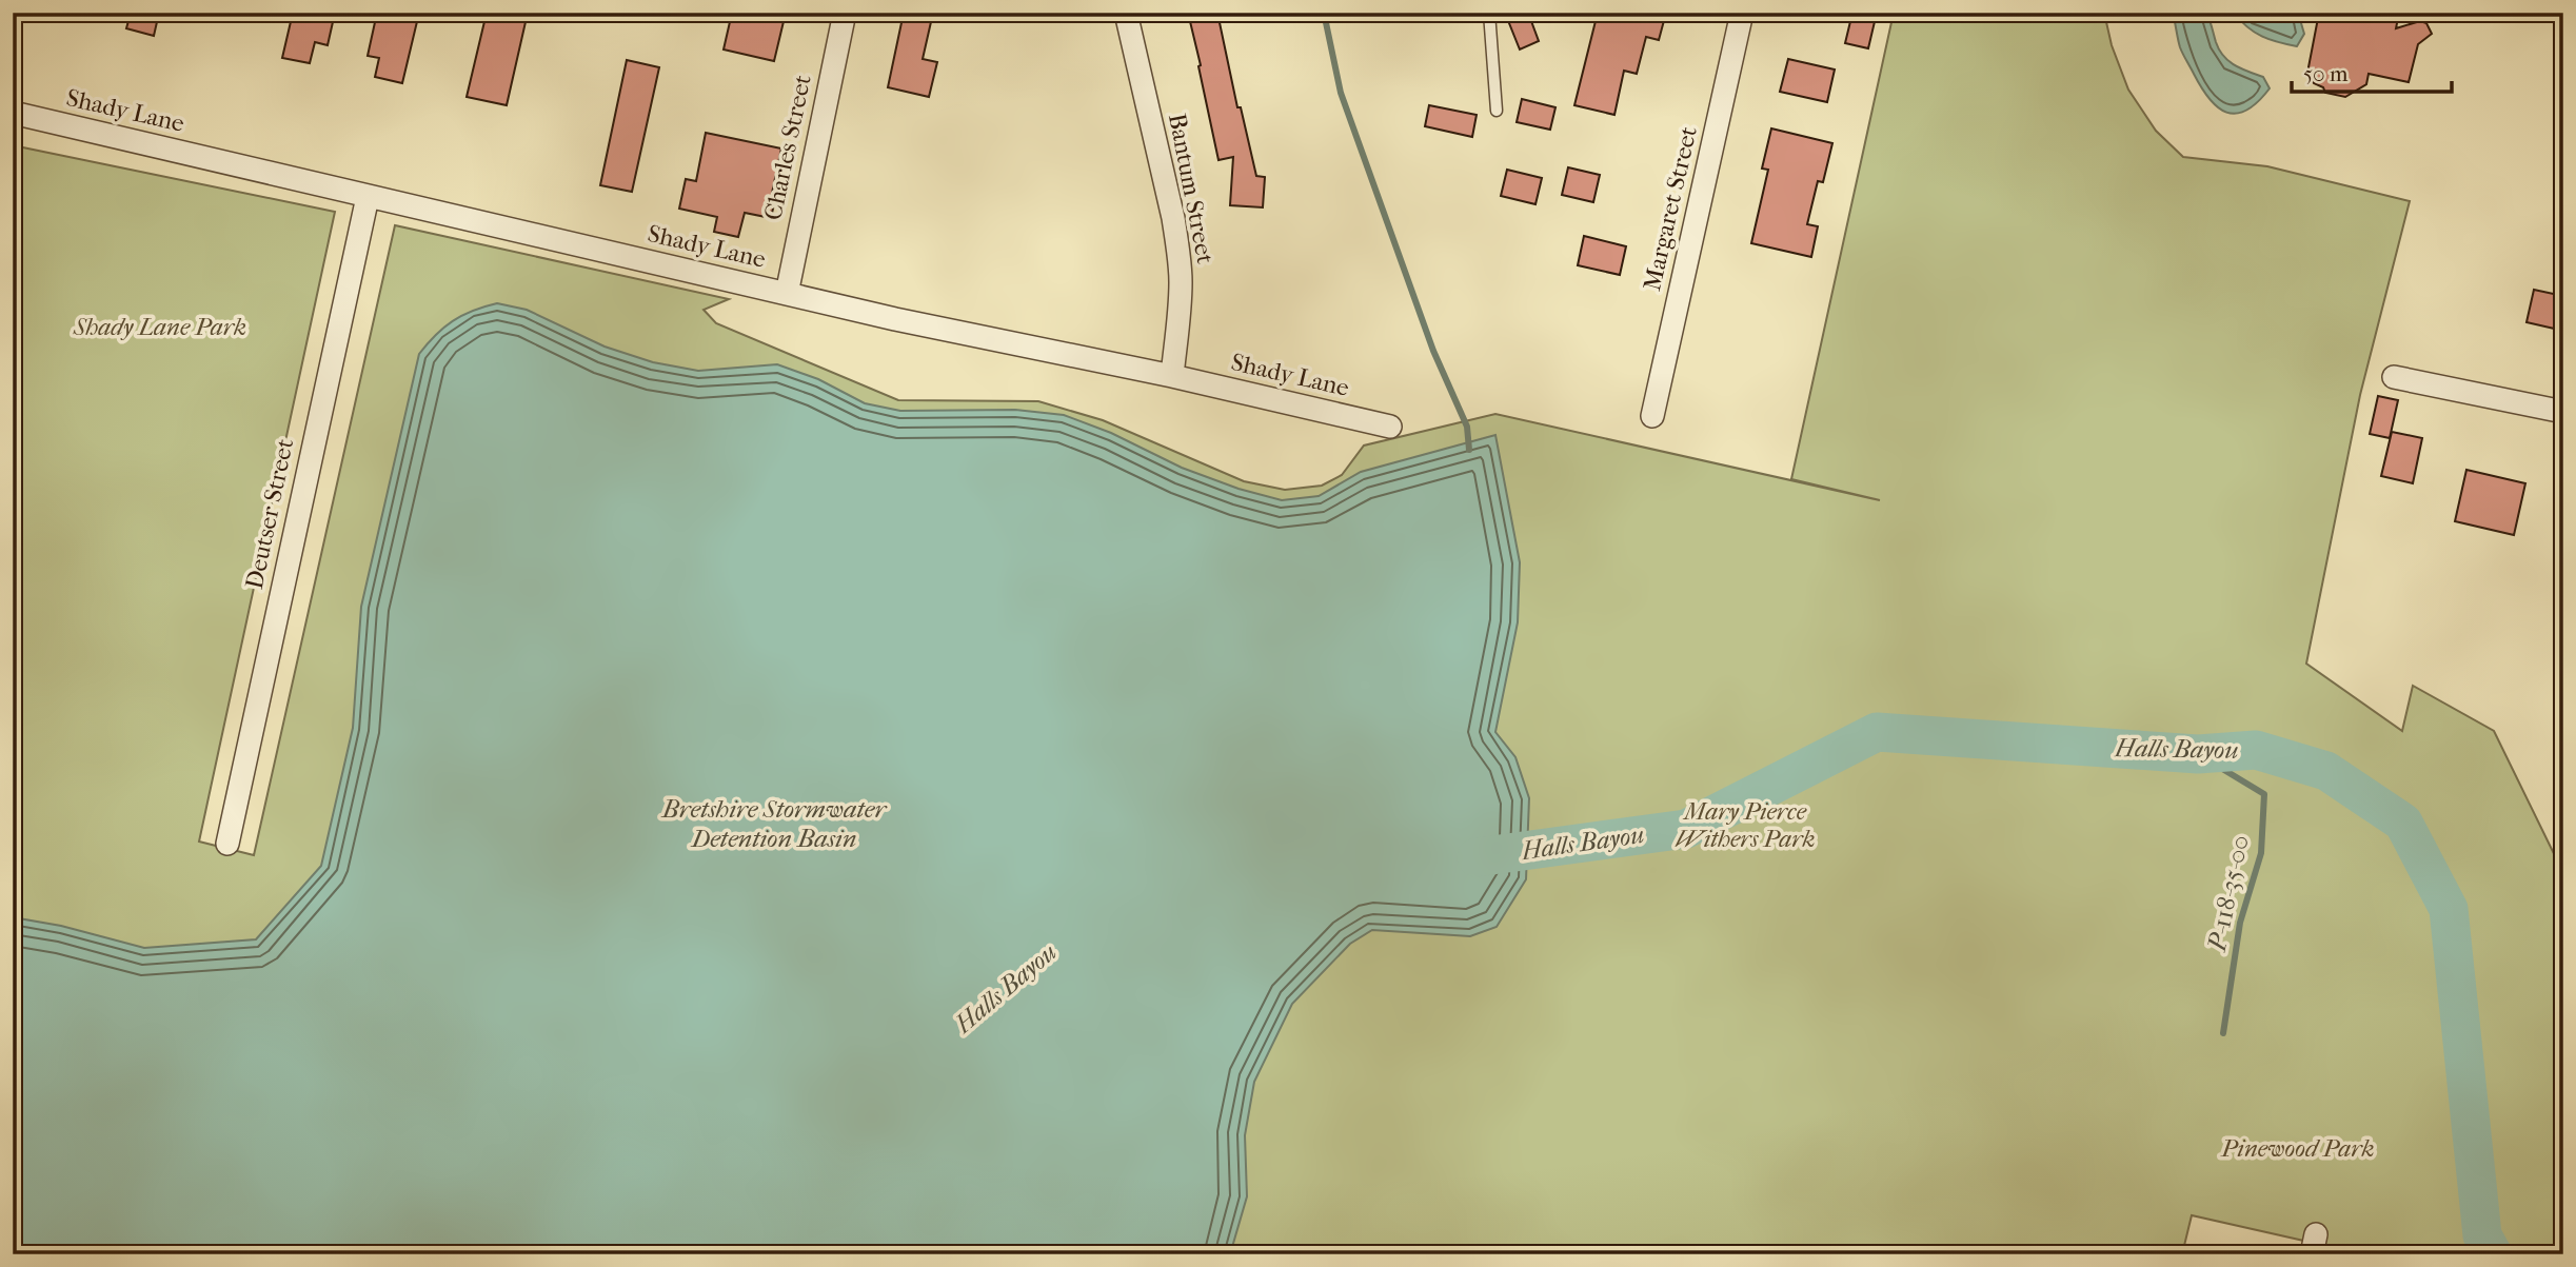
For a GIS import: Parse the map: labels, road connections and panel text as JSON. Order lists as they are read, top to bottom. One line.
{"streets":{"street":["Shady Lane","Charles Street","Bantum Street","Margaret Street","Deutser Street"]},"crossings":[["Shady Lane","Charles Street"],["Shady Lane","Bantum Street"],["Shady Lane","Deutser Street"]],"water":["Halls Bayou","Bretshire Stormwater Detention Basin","P-118-35-00"],"parks":["Shady Lane Park","Mary Pierce Withers Park","Pinewood Park"],"scale_bar":"50 m"}
